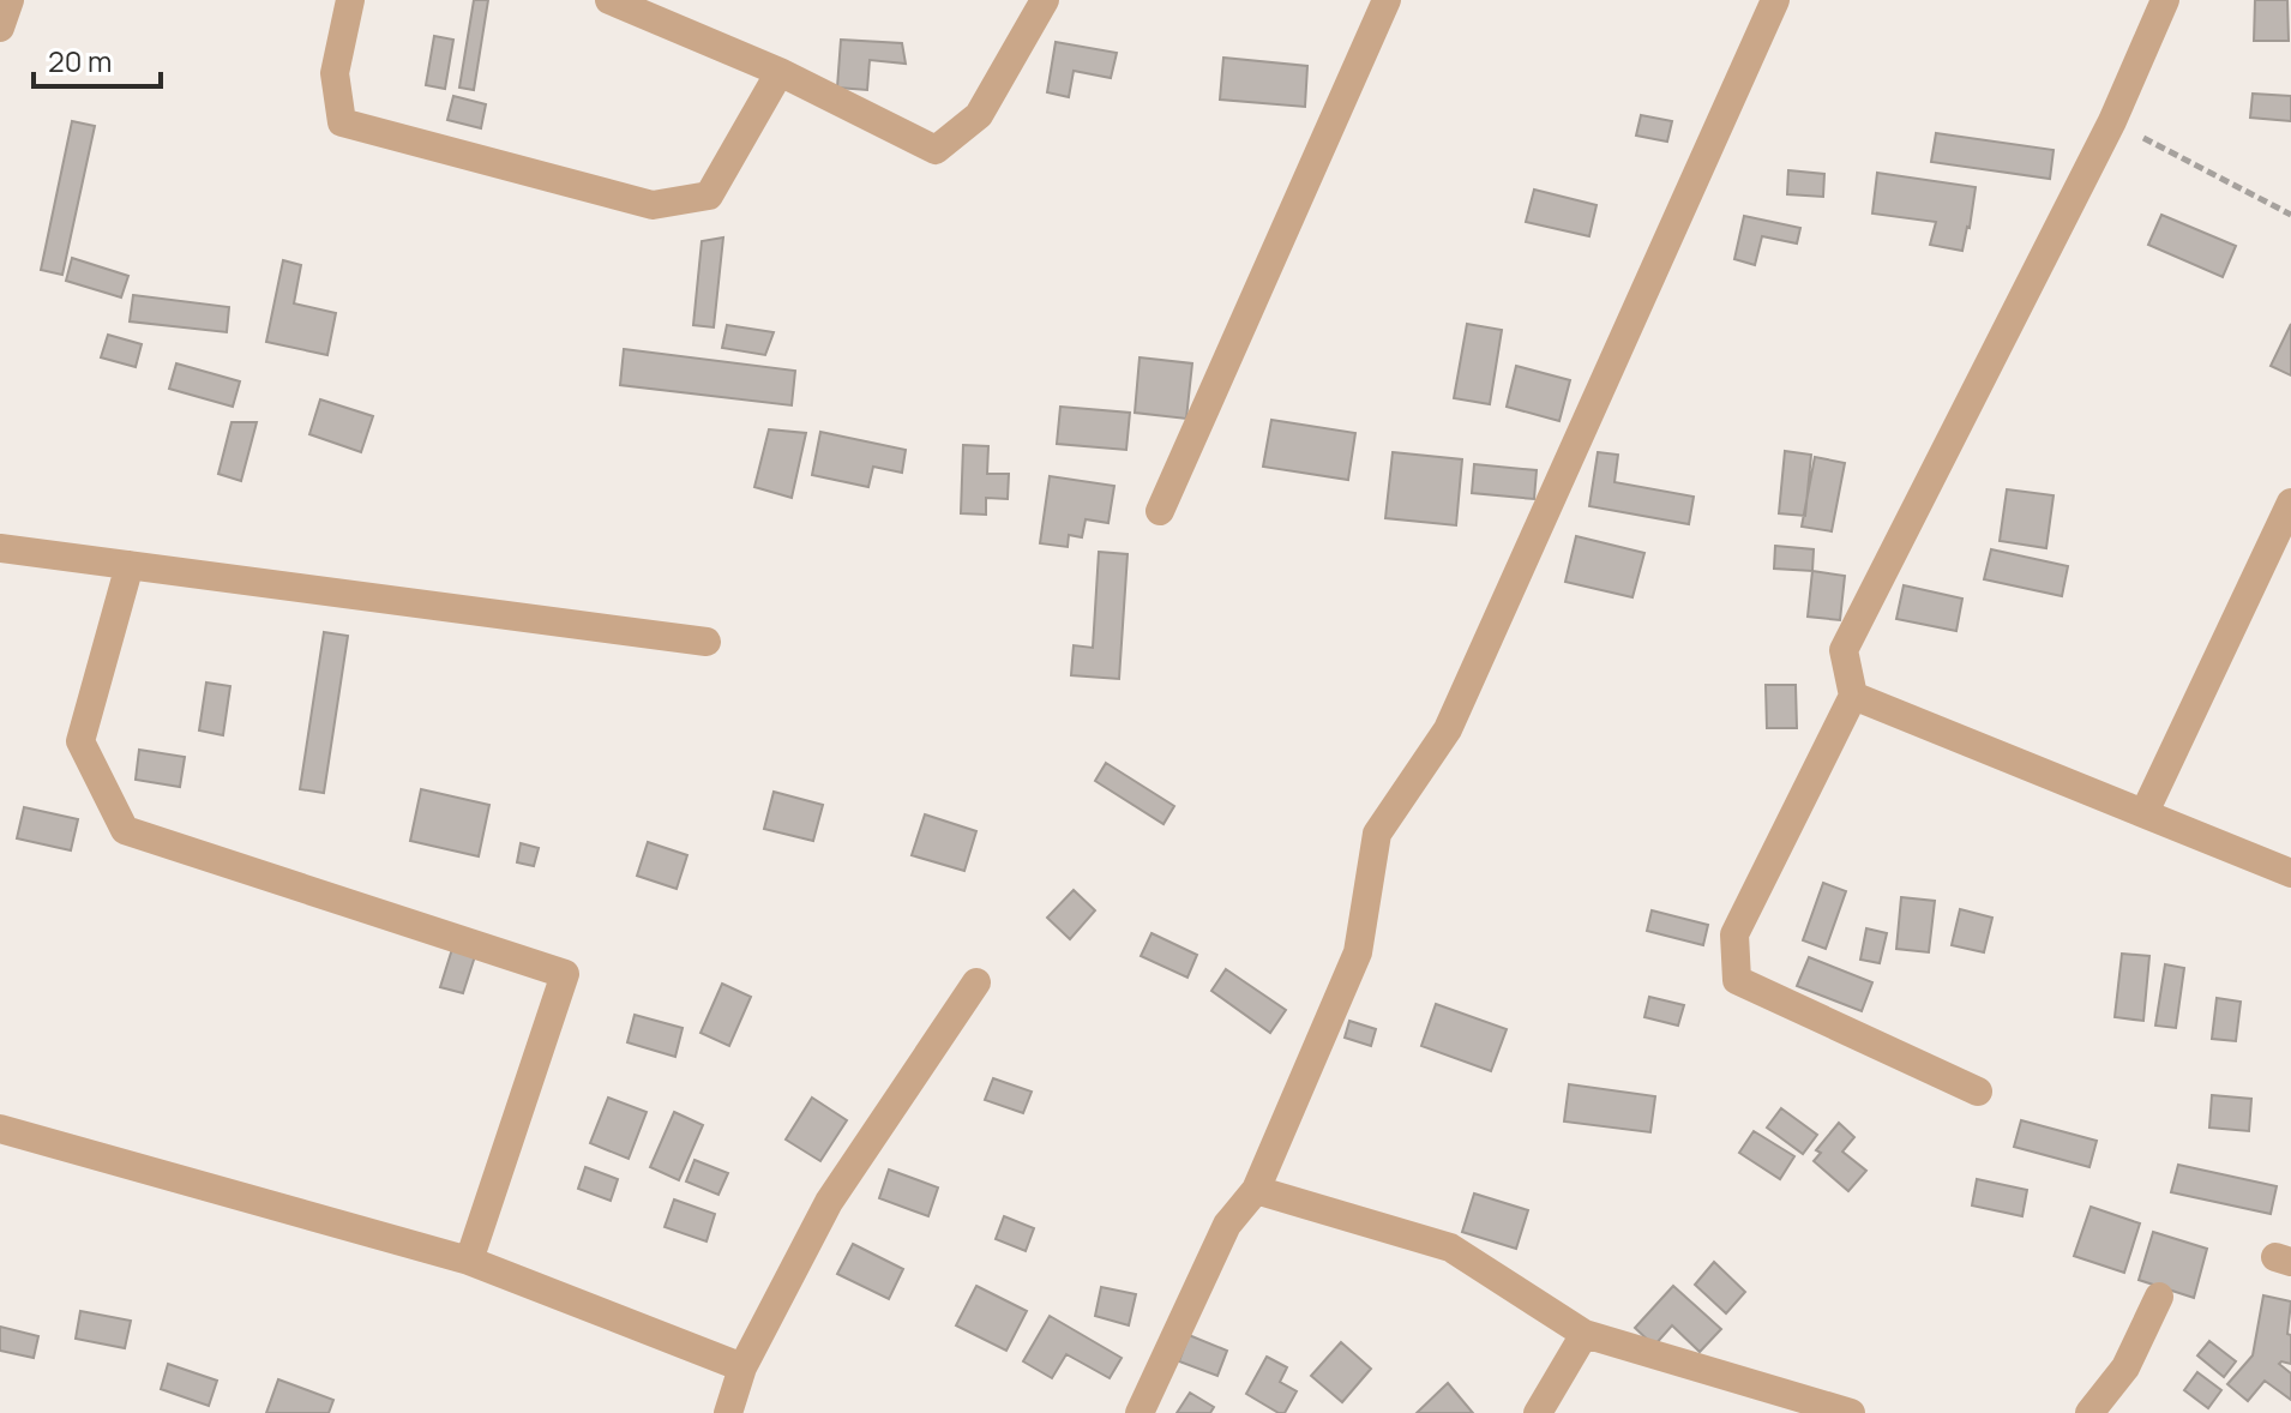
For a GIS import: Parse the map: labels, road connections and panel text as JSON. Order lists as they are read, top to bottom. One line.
{"scale_bar":"20 m"}
